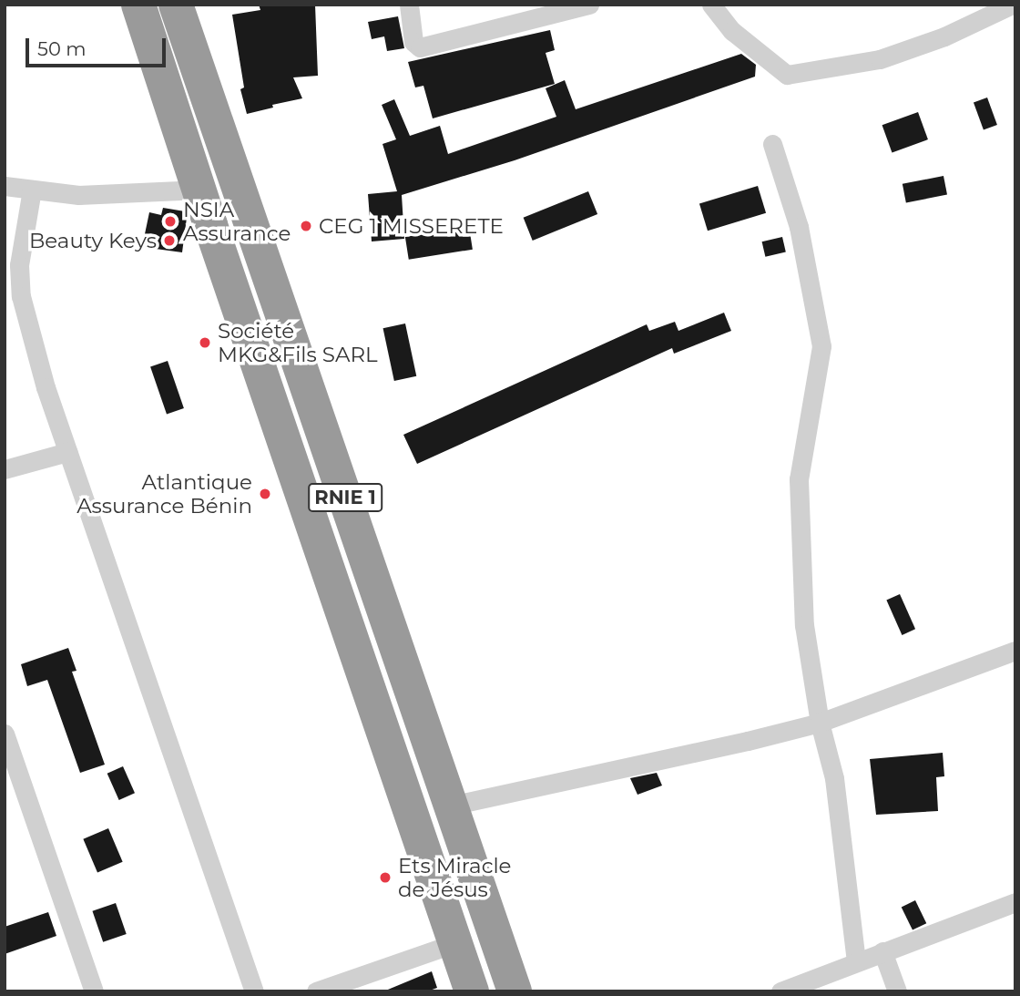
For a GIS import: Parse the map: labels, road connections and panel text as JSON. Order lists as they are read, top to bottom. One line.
{"streets":{"highway":["RNIE 1"]},"places":["NSIA Assurance","CEG 1 MISSERETE","Beauty Keys","Société MKG&Fils SARL","Atlantique Assurance Bénin","Ets Miracle de Jésus"],"scale_bar":"50 m"}
